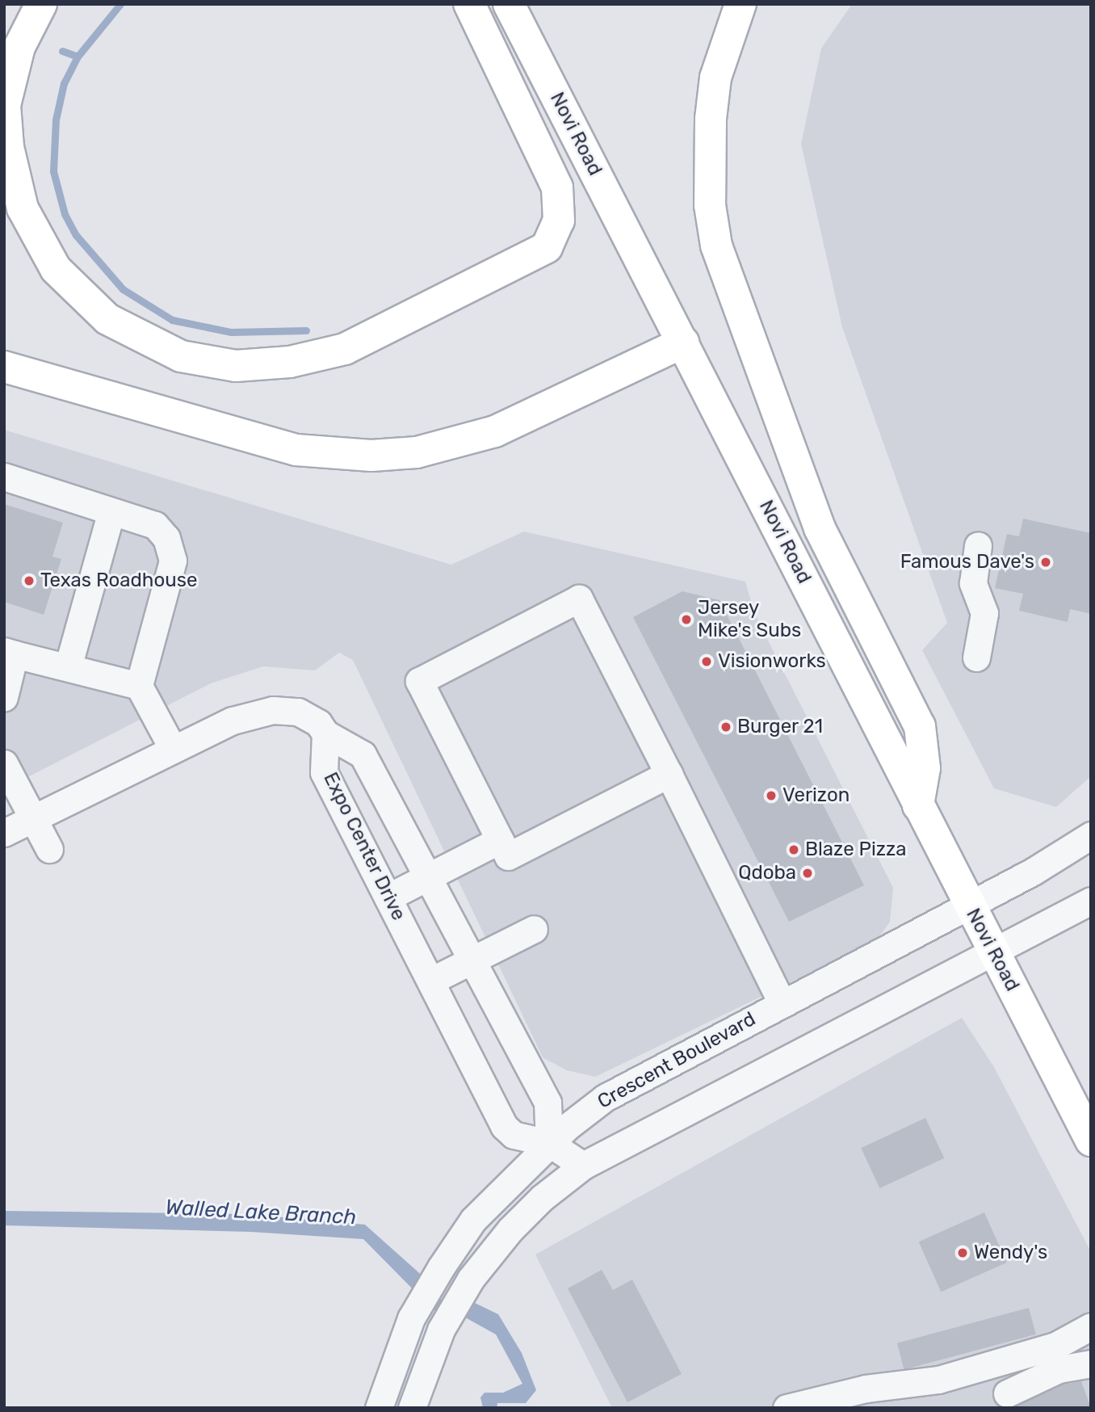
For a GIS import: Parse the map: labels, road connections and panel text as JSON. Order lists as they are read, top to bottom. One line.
{"streets":{"main road":["Novi Road"],"street":["Expo Center Drive","Crescent Boulevard"]},"crossings":[["Novi Road","Crescent Boulevard"],["Expo Center Drive","Crescent Boulevard"]],"water":["Walled Lake Branch"],"places":["Famous Dave's","Texas Roadhouse","Jersey Mike's Subs","Visionworks","Burger 21","Verizon","Blaze Pizza","Qdoba","Wendy's"]}
